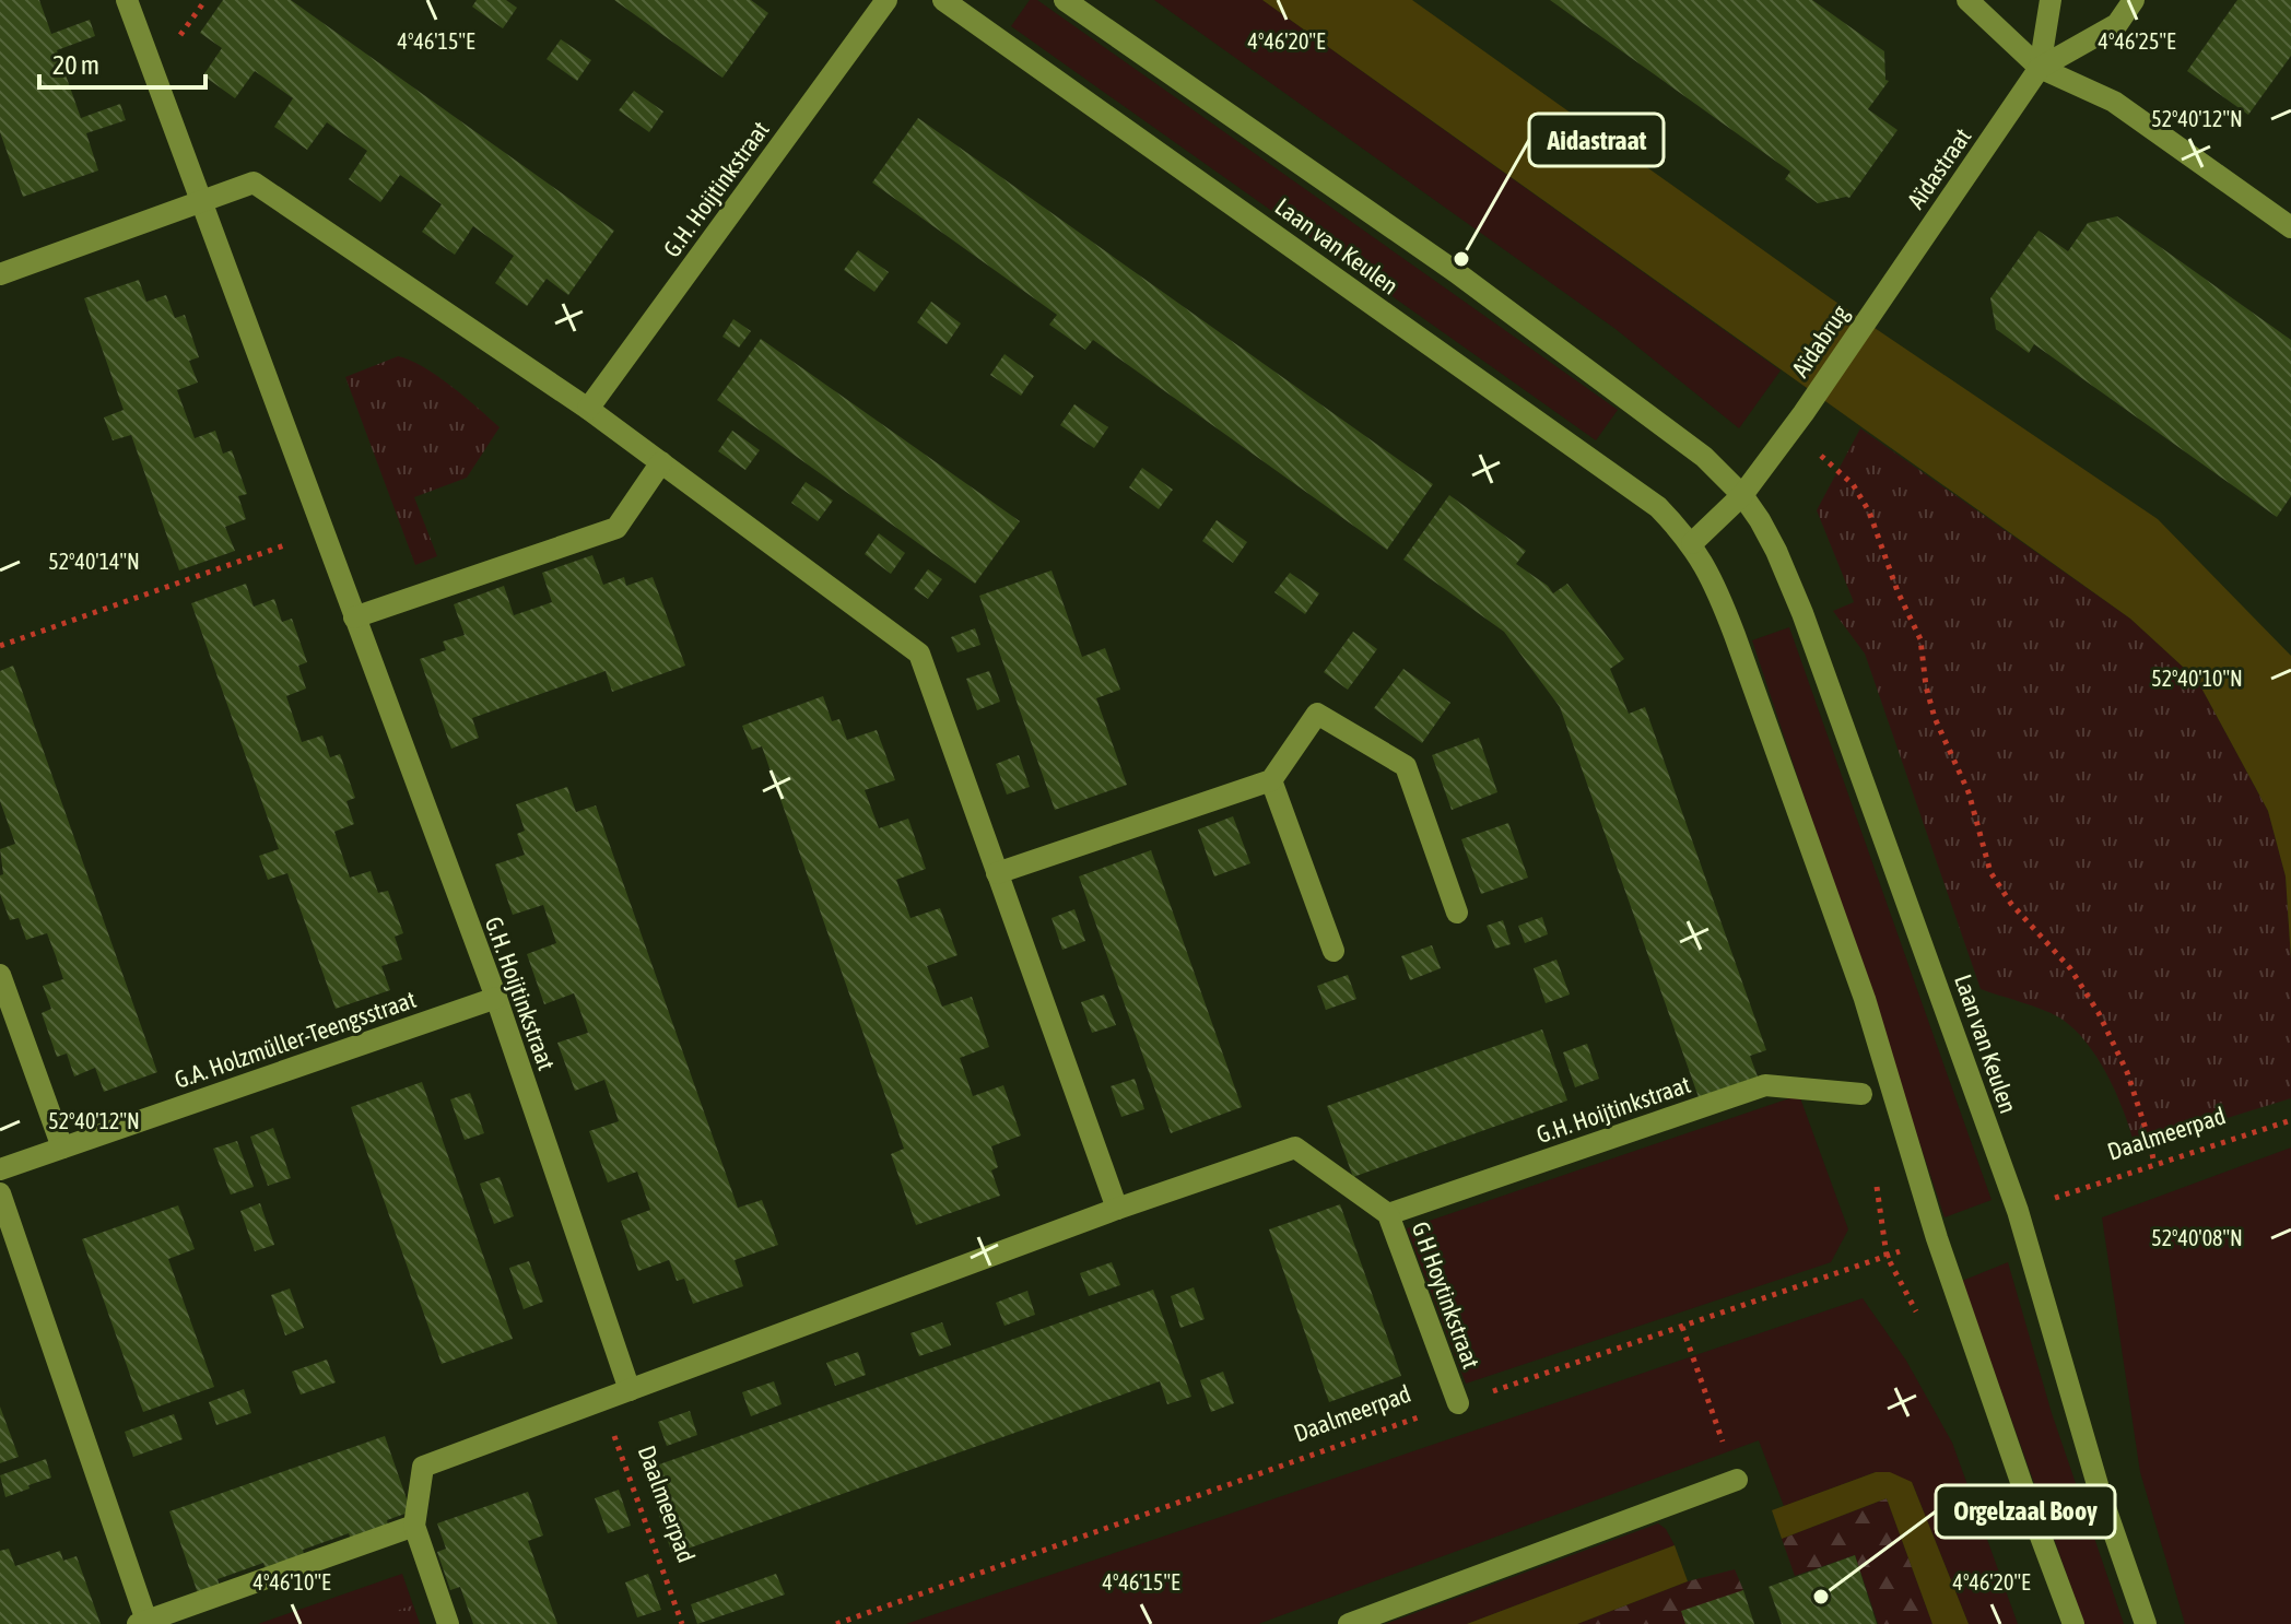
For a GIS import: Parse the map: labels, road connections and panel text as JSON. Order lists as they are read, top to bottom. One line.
{"streets":{"street":["Aïdastraat","G.H. Hoijtinkstraat","Laan van Keulen","Aïdabrug","G.A. Holzmüller-Teengsstraat","G H Hoytinkstraat"],"path":["Daalmeerpad"]},"crossings":[["Aïdastraat","Aïdabrug"],["G.H. Hoijtinkstraat","G.A. Holzmüller-Teengsstraat"],["G.H. Hoijtinkstraat","G H Hoytinkstraat"],["Daalmeerpad","G H Hoytinkstraat"]],"places":["Aidastraat","Orgelzaal Booy"],"scale_bar":"20 m","coordinates":["4°46'15\"E","4°46'25\"E","4°46'20\"E","52°40'12\"N","52°40'14\"N","52°40'10\"N","52°40'08\"N","4°46'10\"E"]}
